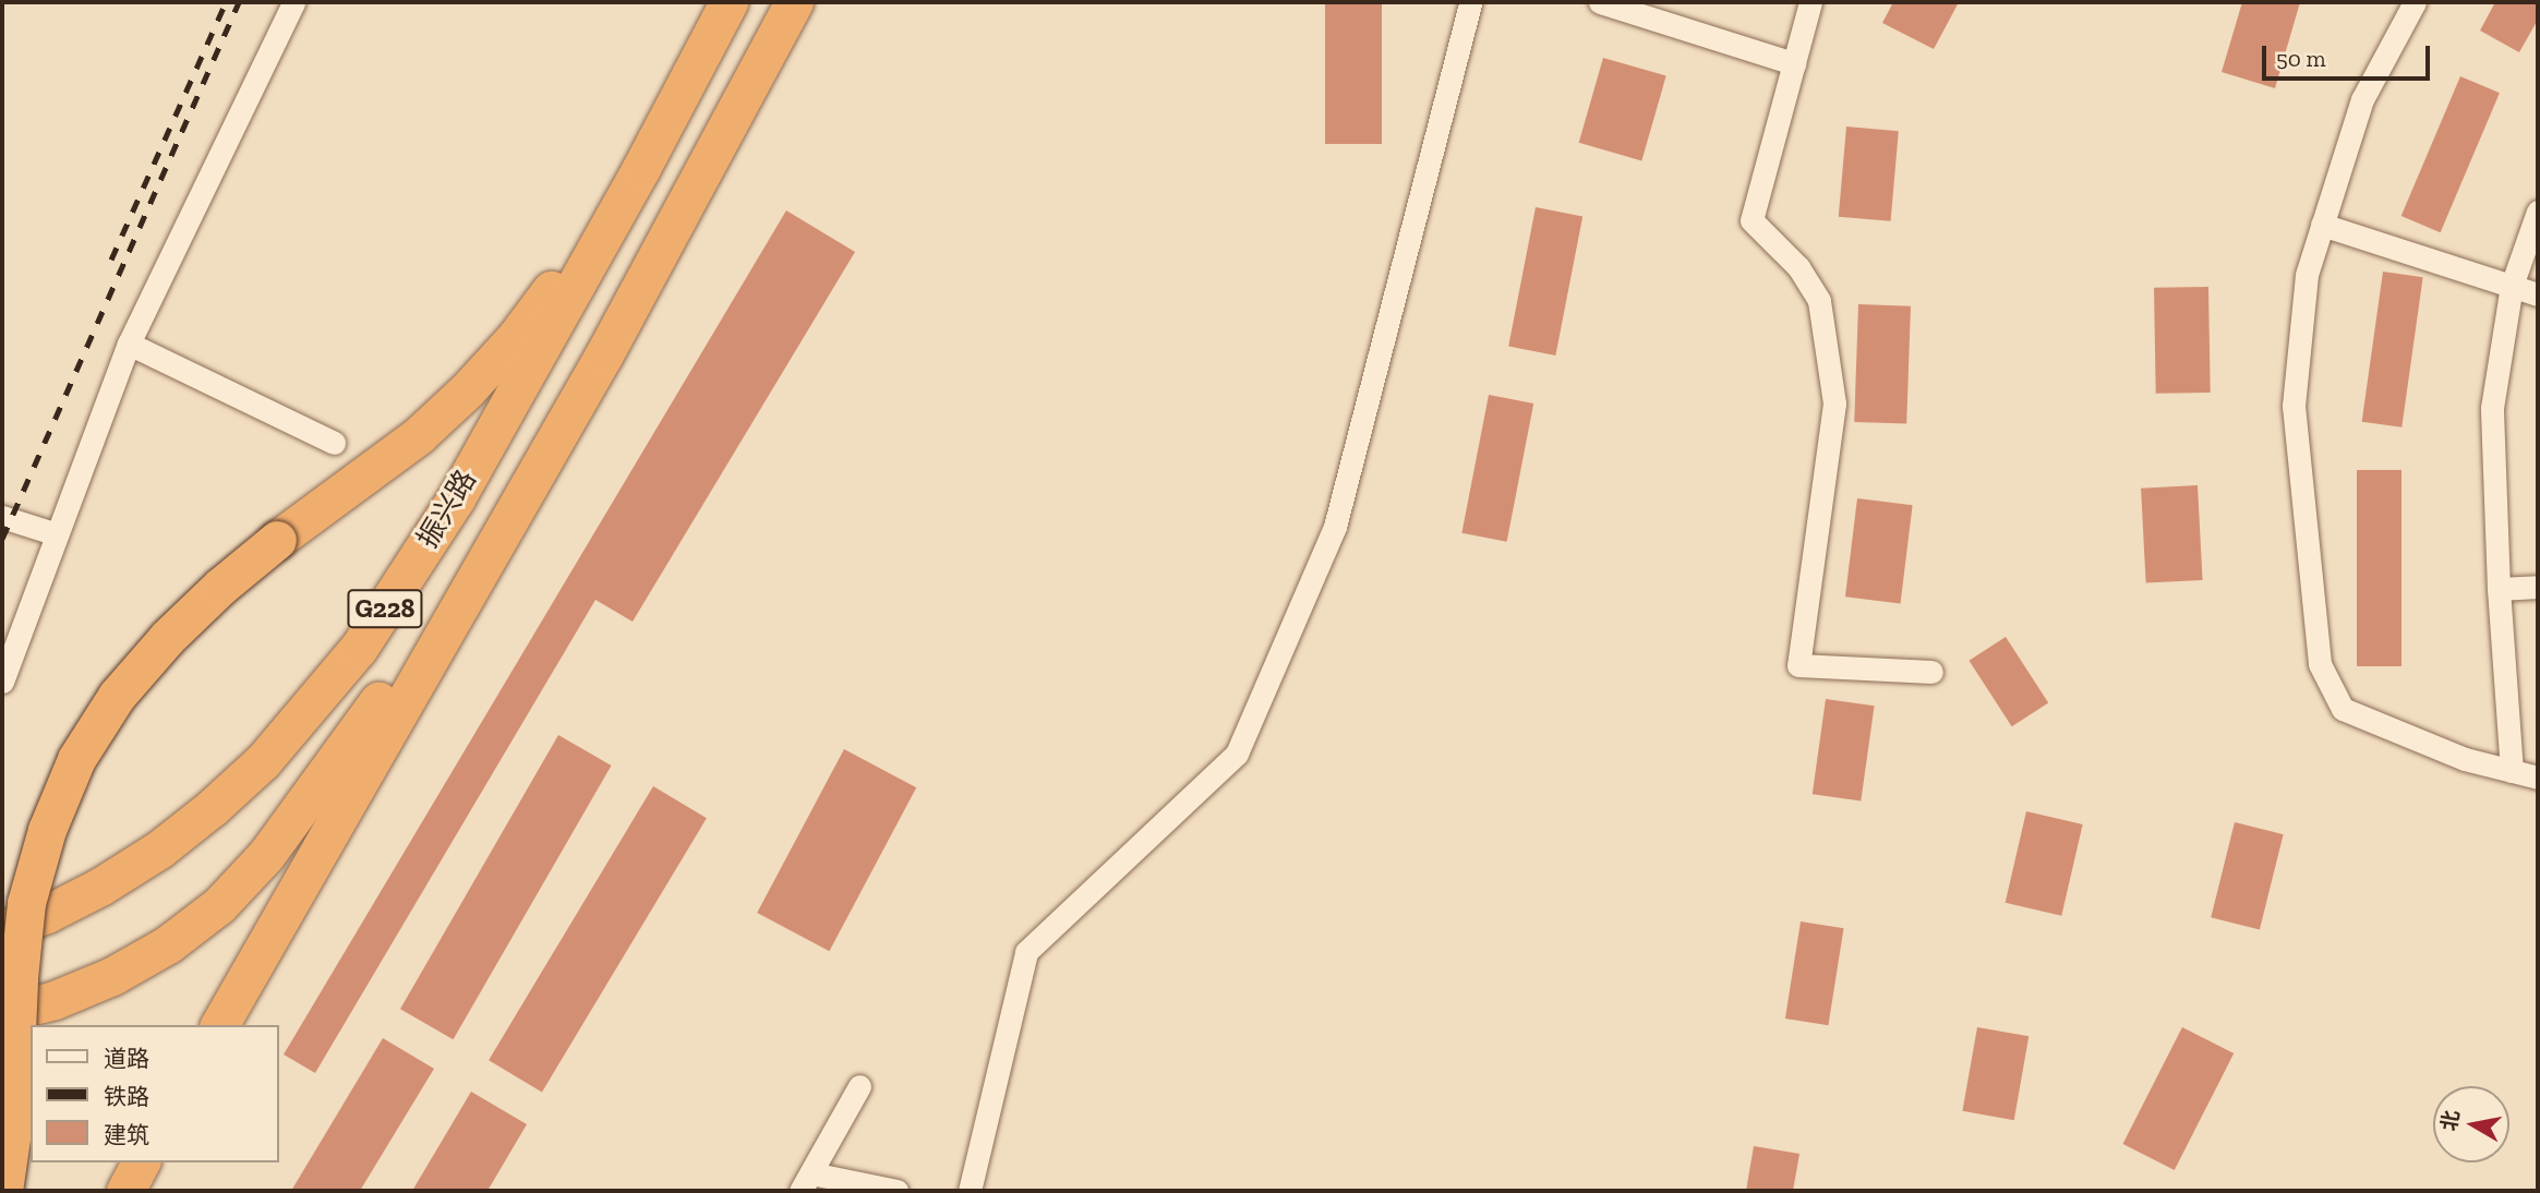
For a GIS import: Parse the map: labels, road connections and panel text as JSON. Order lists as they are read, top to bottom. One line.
{"streets":{"highway":["振兴路","G228"]},"legend":["道路","铁路","建筑"],"scale_bar":"50 m","north":"left"}
